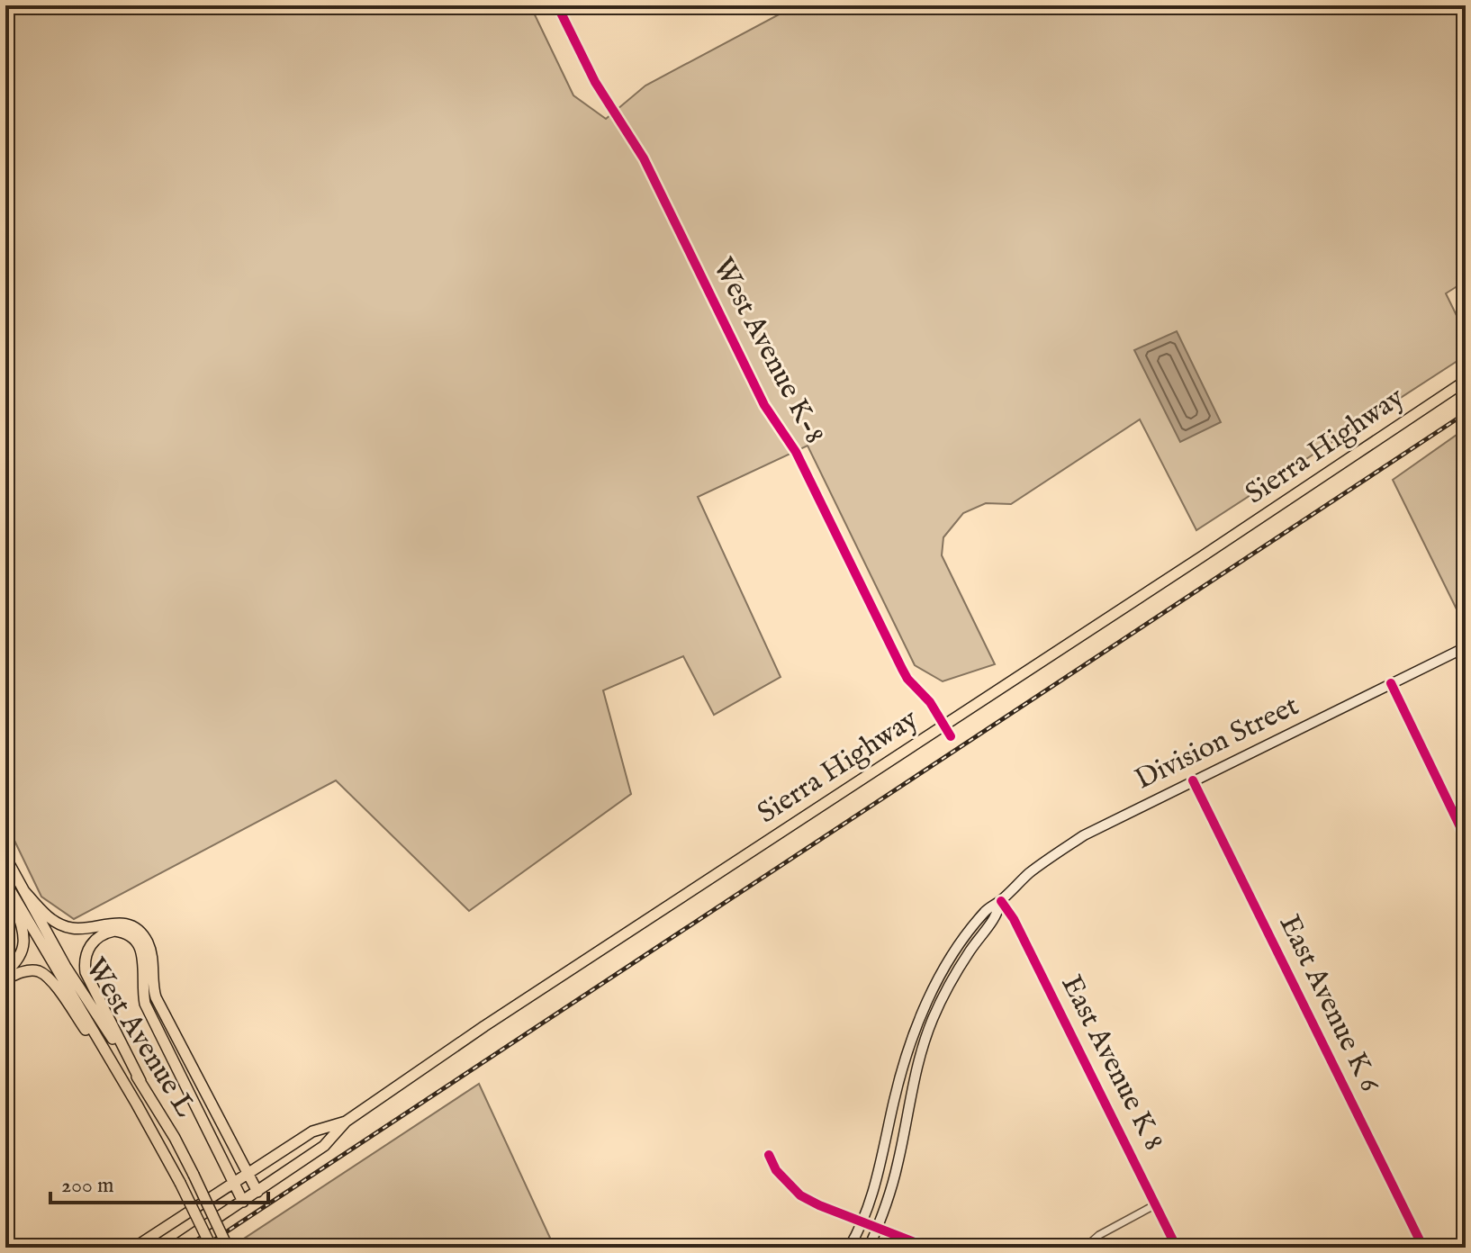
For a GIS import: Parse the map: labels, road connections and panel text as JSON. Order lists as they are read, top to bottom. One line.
{"streets":{"main road":["Sierra Highway","Division Street","West Avenue L"],"street":["East Avenue K 6","East Avenue K 8"],"cycle path":["West Avenue K-8"]},"crossings":[["Division Street","East Avenue K 6"],["Division Street","East Avenue K 8"]],"scale_bar":"200 m"}
